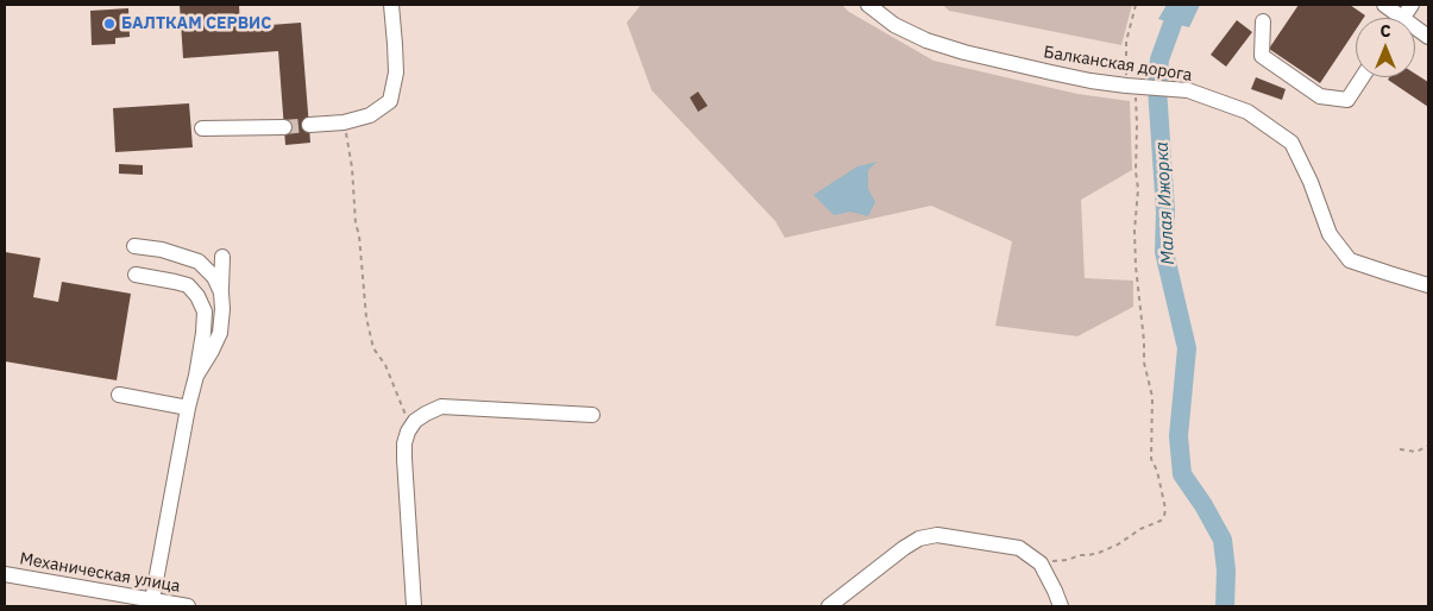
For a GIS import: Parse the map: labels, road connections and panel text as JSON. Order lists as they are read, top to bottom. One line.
{"streets":{"street":["Балканская дорога","Механическая улица"]},"water":["Малая Ижорка"],"places":["БАЛТКАМ СЕРВИС"],"north":"top"}
